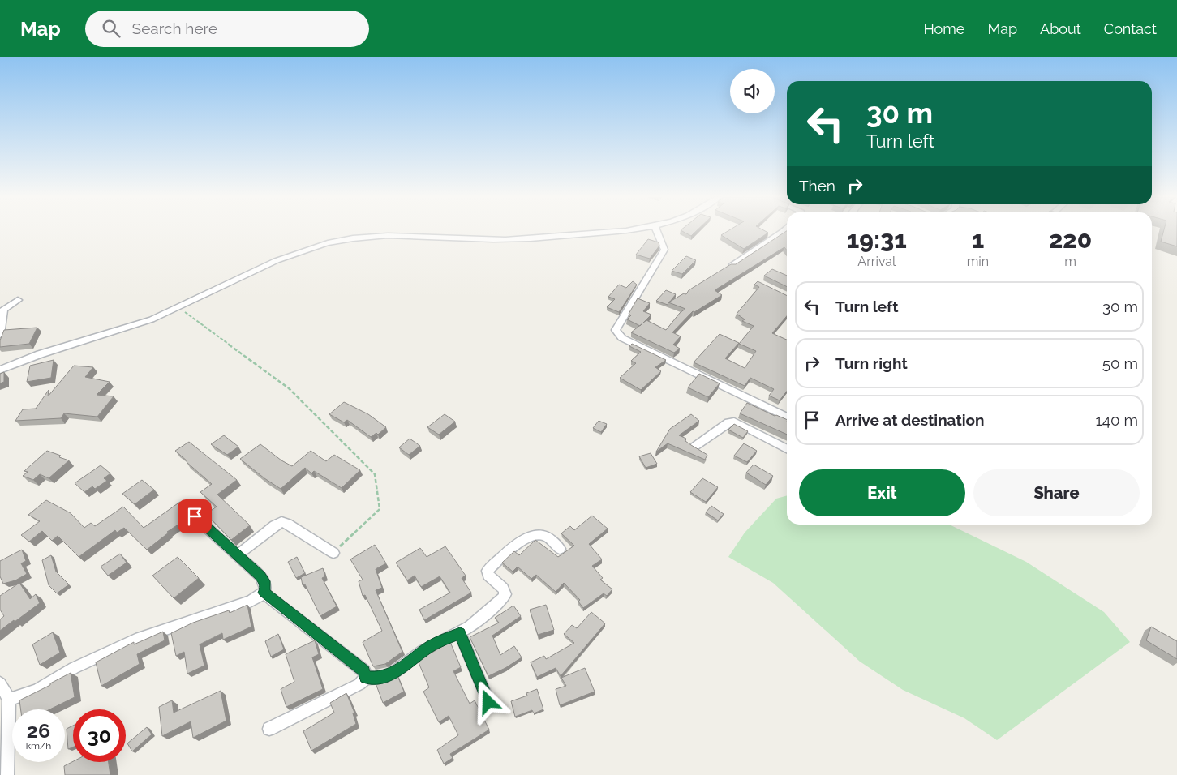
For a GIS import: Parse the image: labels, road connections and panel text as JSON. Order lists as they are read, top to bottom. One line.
{"page":{"header":"Map","search":"Search here","nav":["Home","Map","About","Contact"],"turn":["30 m","Turn left"],"then":"Then","eta":["19:31","Arrival","1","min","220","m"],"list":[{"name":"Turn left","value":"30 m"},{"name":"Turn right","value":"50 m"},{"name":"Arrive at destination","value":"140 m"}],"buttons":["Exit","Share"],"speed":"26 km/h","limit":"30"}}
